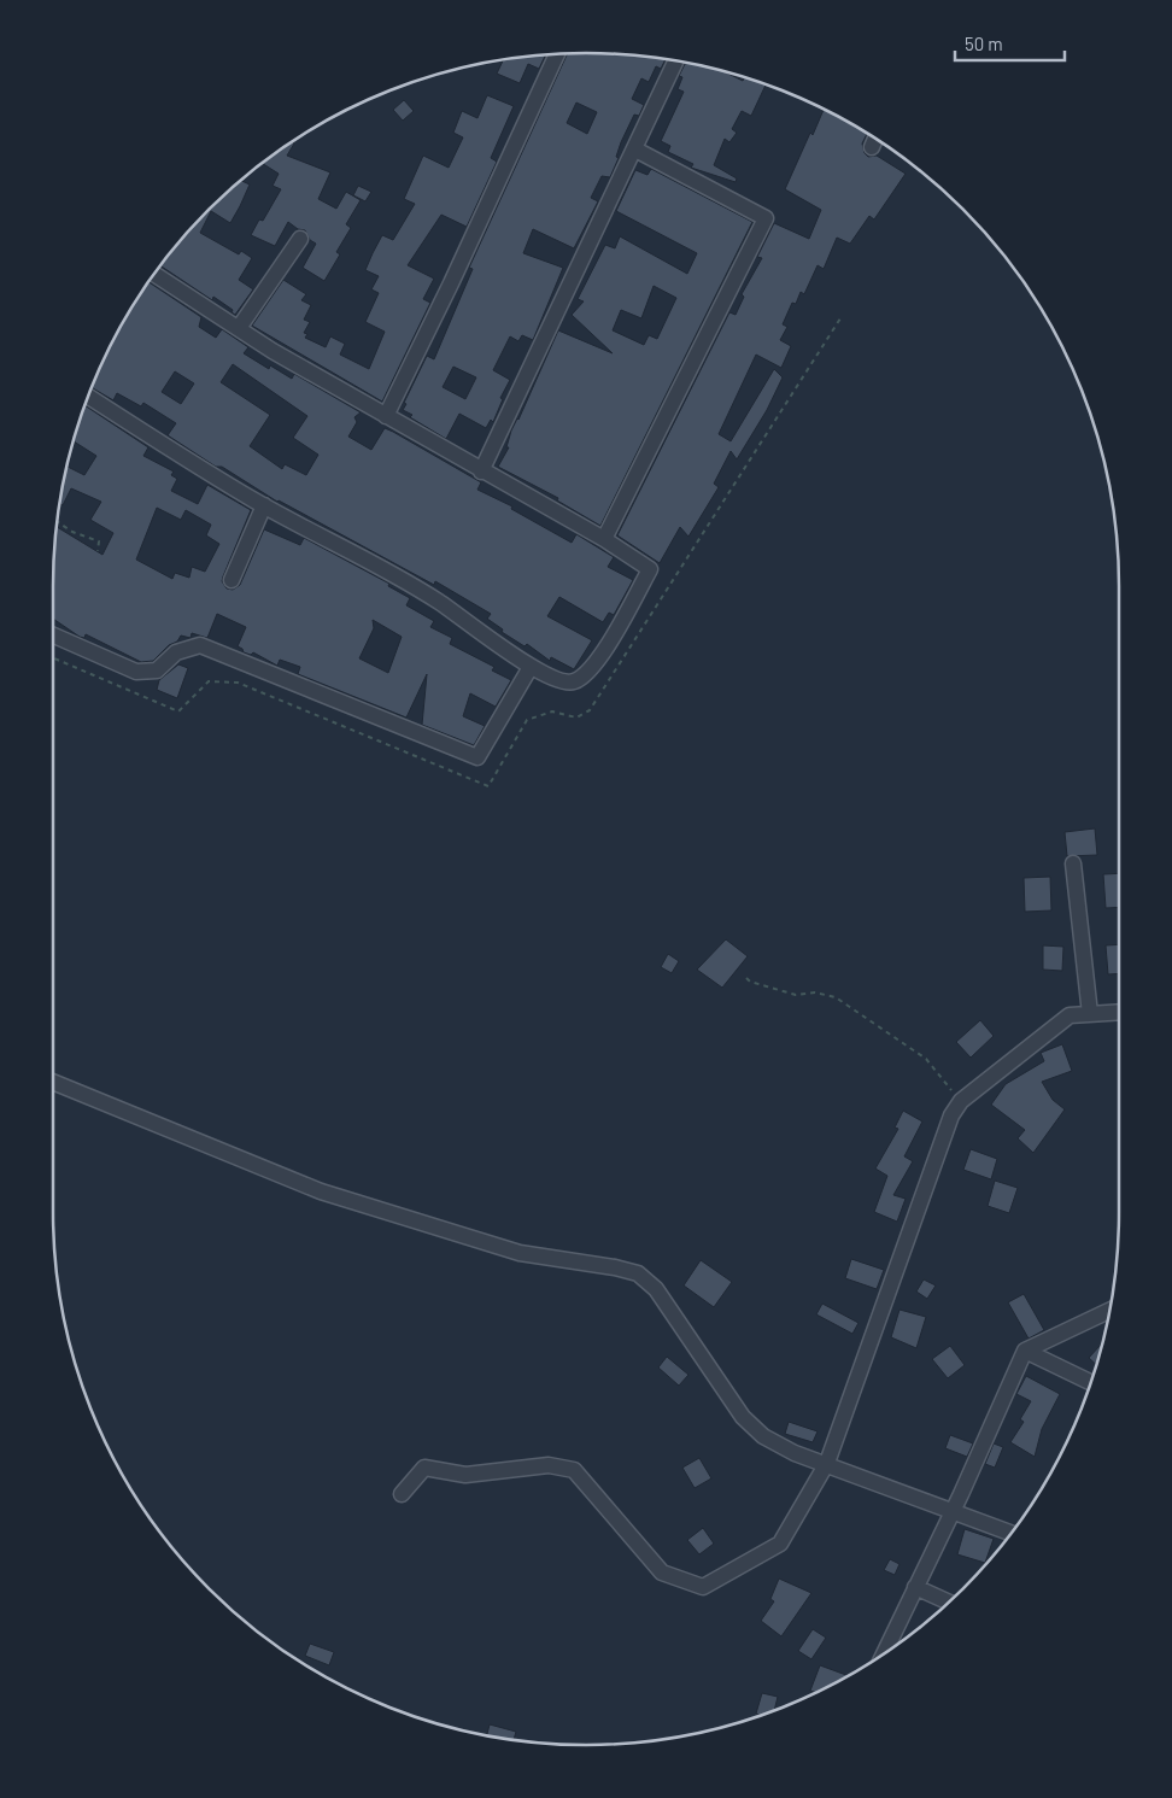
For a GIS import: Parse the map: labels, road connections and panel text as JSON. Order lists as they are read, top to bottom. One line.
{"scale_bar":"50 m"}
